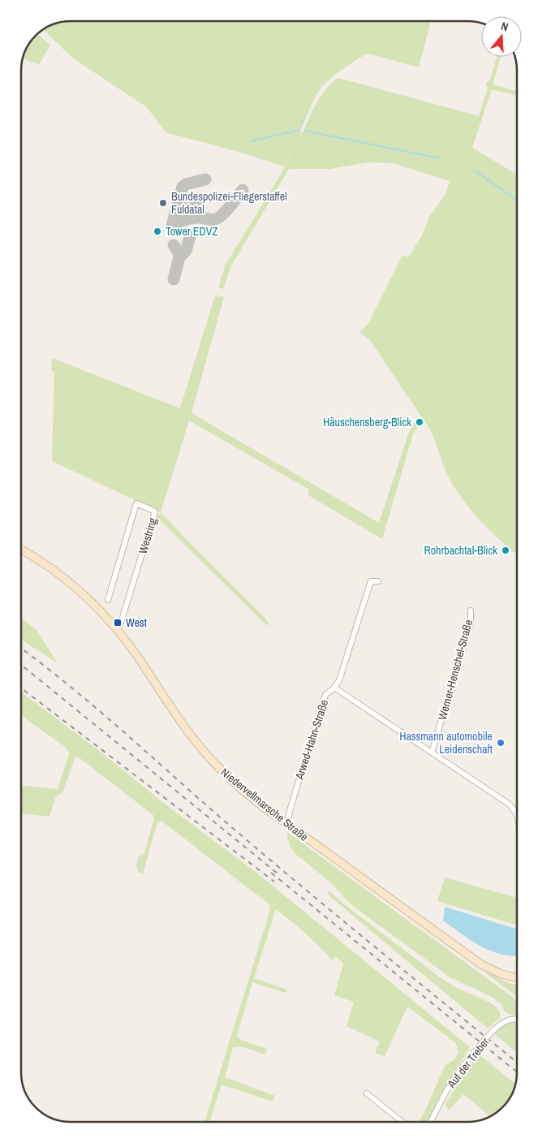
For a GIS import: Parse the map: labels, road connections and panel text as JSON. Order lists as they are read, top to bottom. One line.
{"streets":{"main road":["Niedervellmarsche Straße"],"street":["Westring","Werner-Henschel-Straße","Arwed-Hahn-Straße","Auf der Treber"]},"crossings":[["Westring","Niedervellmarsche Straße"],["Werner-Henschel-Straße","Arwed-Hahn-Straße"],["Arwed-Hahn-Straße","Niedervellmarsche Straße"]],"places":{"other":["Bundespolizei-Fliegerstaffel Fuldatal","Tower EDVZ","Häuschensberg-Blick","Rohrbachtal-Blick","Hassmann automobile Leidenschaft"],"transit":["West"]},"north":"top"}
